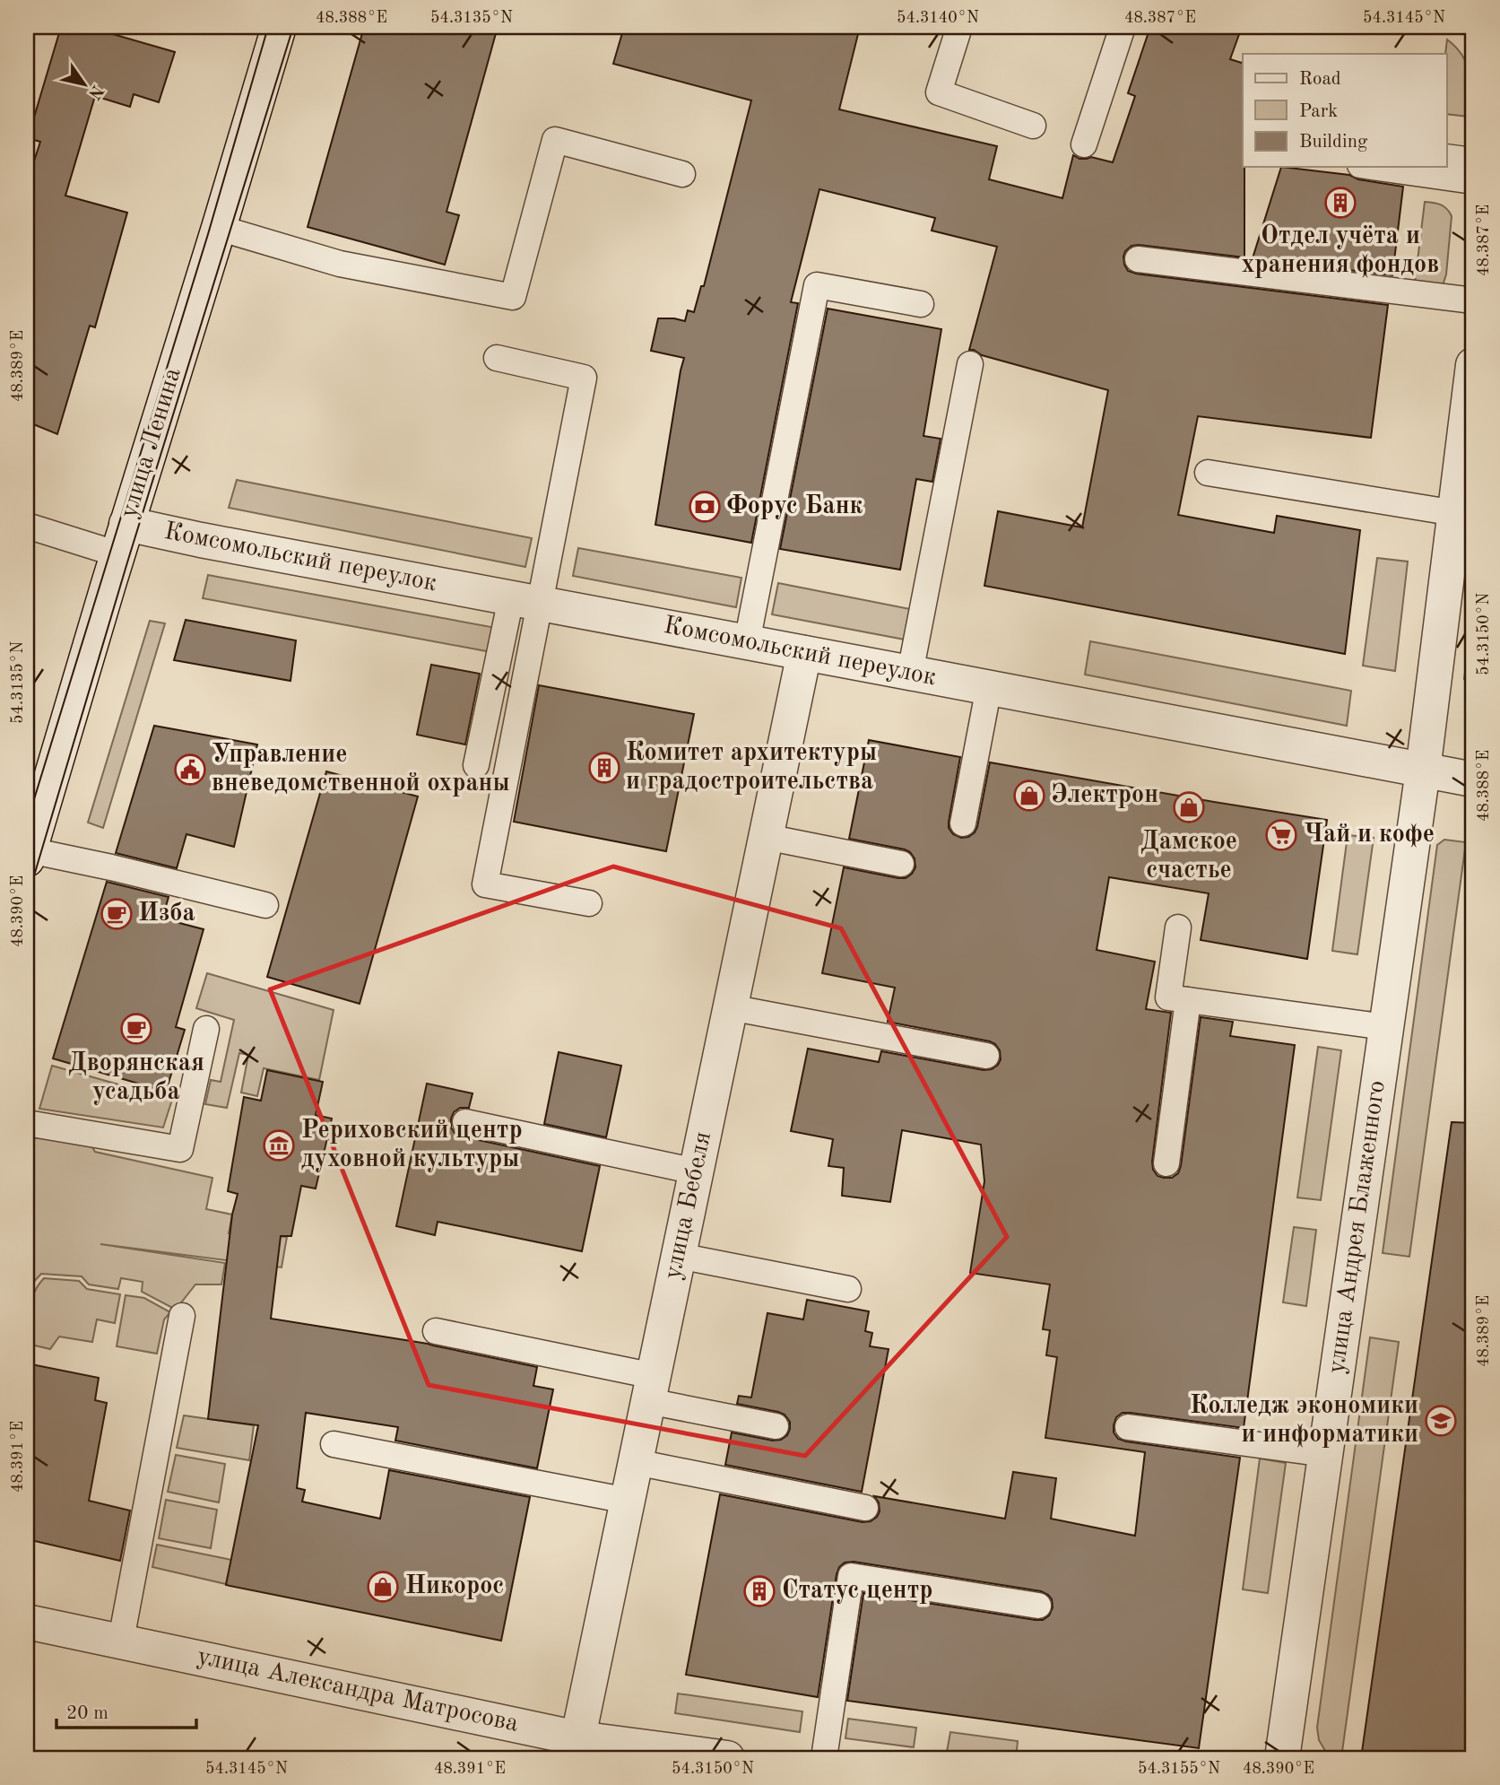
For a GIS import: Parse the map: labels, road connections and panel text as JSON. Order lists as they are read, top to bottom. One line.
{"streets":{"street":["улица Ленина","Комсомольский переулок","улица Бебеля","улица Андрея Блаженного","улица Александра Матросова"]},"crossings":[["улица Ленина","Комсомольский переулок"],["Комсомольский переулок","улица Бебеля"],["Комсомольский переулок","улица Андрея Блаженного"],["улица Бебеля","улица Александра Матросова"]],"places":{"building":["Отдел учёта и хранения фондов","Комитет архитектуры и градостроительства","Статус центр"],"bank":["Форус Банк"],"public building":["Управление вневедомственной охраны"],"shop":["Электрон","Дамское счастье","Никорос"],"supermarket":["Чай и кофе"],"cafe":["Изба","Дворянская усадьба"],"museum":["Рериховский центр духовной культуры"],"school or university":["Колледж экономики и информатики"]},"legend":["Road","Park","Building"],"scale_bar":"20 m","north":"bottom right","coordinates":["48.388°E","54.3135°N","54.3140°N","48.387°E","54.3145°N","48.389°E","54.3150°N","48.390°E","48.391°E","54.3155°N"]}
